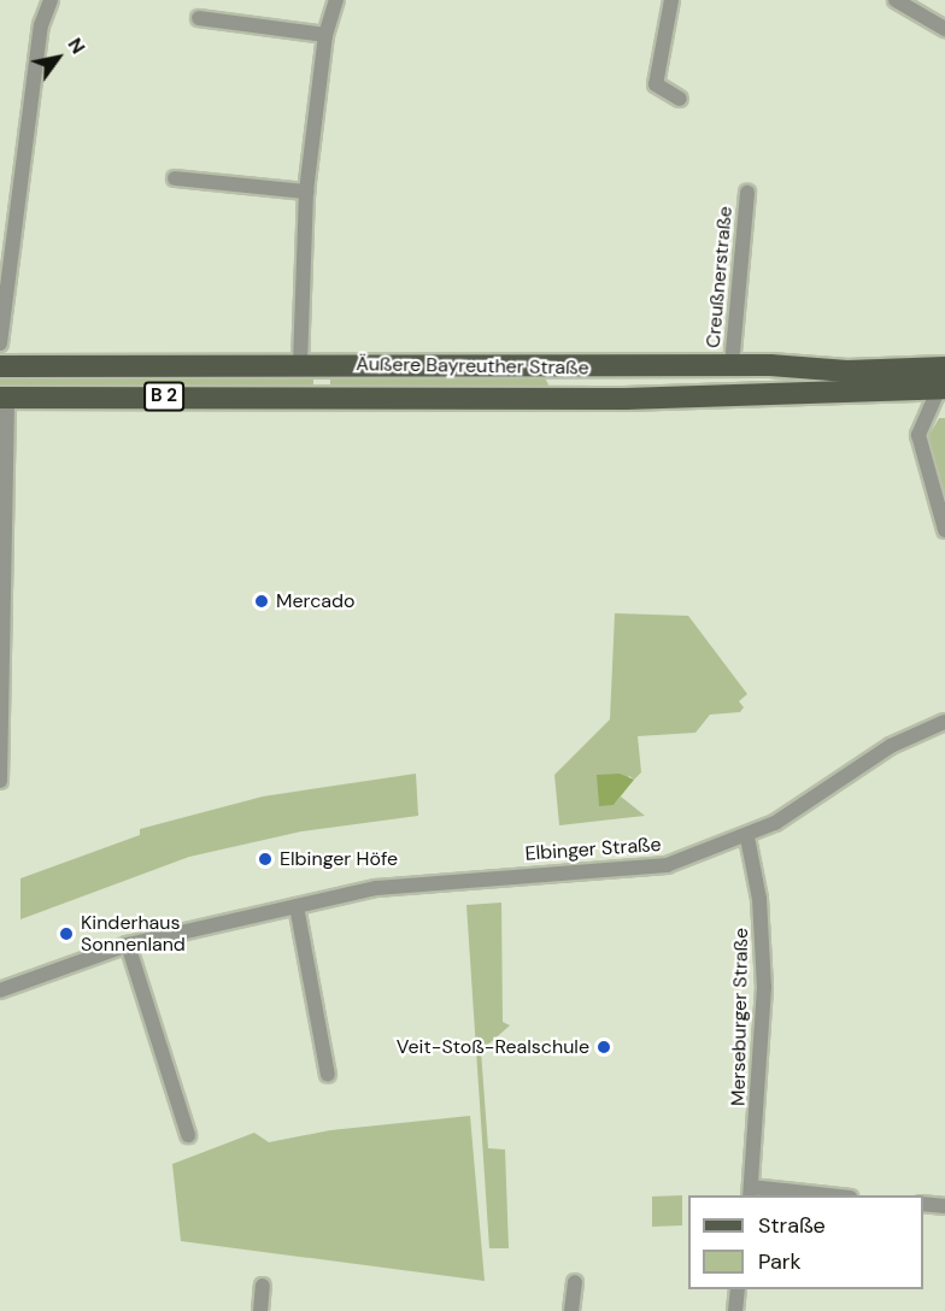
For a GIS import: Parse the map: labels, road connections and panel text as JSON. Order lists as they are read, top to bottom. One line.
{"streets":{"main road":["Äußere Bayreuther Straße","B 2"],"street":["Creußnerstraße","Elbinger Straße","Merseburger Straße"]},"crossings":[["Creußnerstraße","Äußere Bayreuther Straße"],["Elbinger Straße","Merseburger Straße"]],"places":["Mercado","Elbinger Höfe","Kinderhaus Sonnenland","Veit-Stoß-Realschule"],"legend":["Straße","Park"],"north":"top right"}
